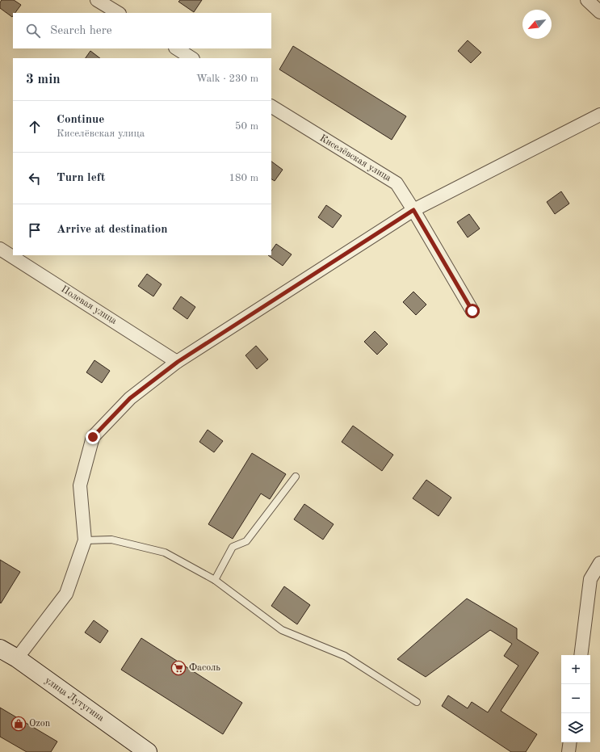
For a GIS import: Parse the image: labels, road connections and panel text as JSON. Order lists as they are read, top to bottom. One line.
{"streets":{"main road":["улица Лутугина"],"street":["Киселёвская улица","Полевая улица"]},"places":{"supermarket":["Фасоль"],"shop":["Ozon"]},"north":"bottom left","page":{"search":"Search here","heading":["3 min","Walk · 230 m"],"list":[["Continue","Киселёвская улица","50 m"],["Turn left","180 m"],"Arrive at destination"],"map_buttons":["+","−"]}}
